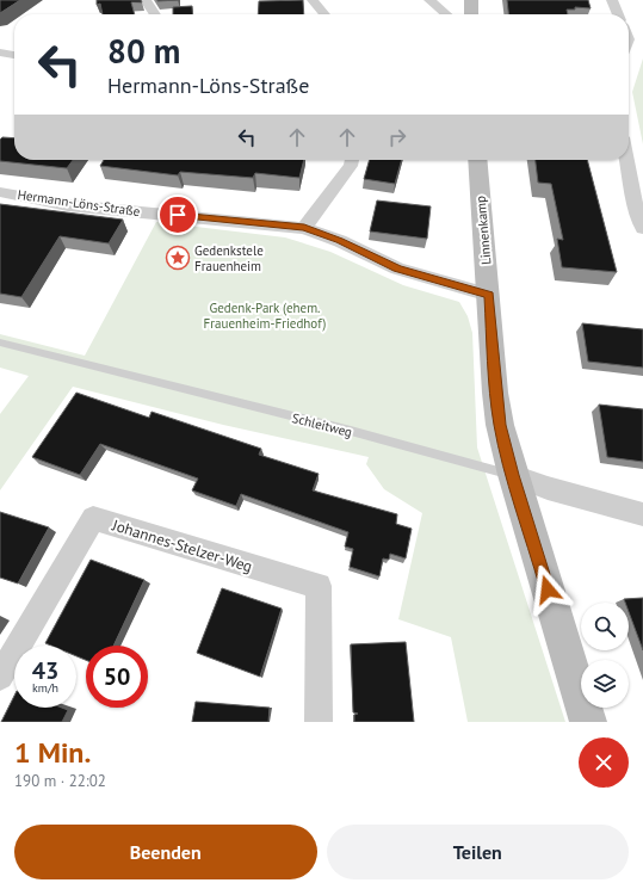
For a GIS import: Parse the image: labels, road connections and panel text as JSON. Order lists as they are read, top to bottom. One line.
{"streets":{"main road":["Linnenkamp"],"street":["Hermann-Löns-Straße","Schleitweg","Johannes-Stelzer-Weg"]},"crossings":[["Hermann-Löns-Straße","Linnenkamp"],["Linnenkamp","Schleitweg"]],"parks":["Gedenk-Park (ehem. Frauenheim-Friedhof)"],"places":{"place":["Gedenkstele Frauenheim"]},"page":{"turn":["80 m","Hermann-Löns-Straße"],"speed":"43 km/h","limit":"50","heading":["1 Min.","190 m · 22:02"],"buttons":["Beenden","Teilen"]}}
